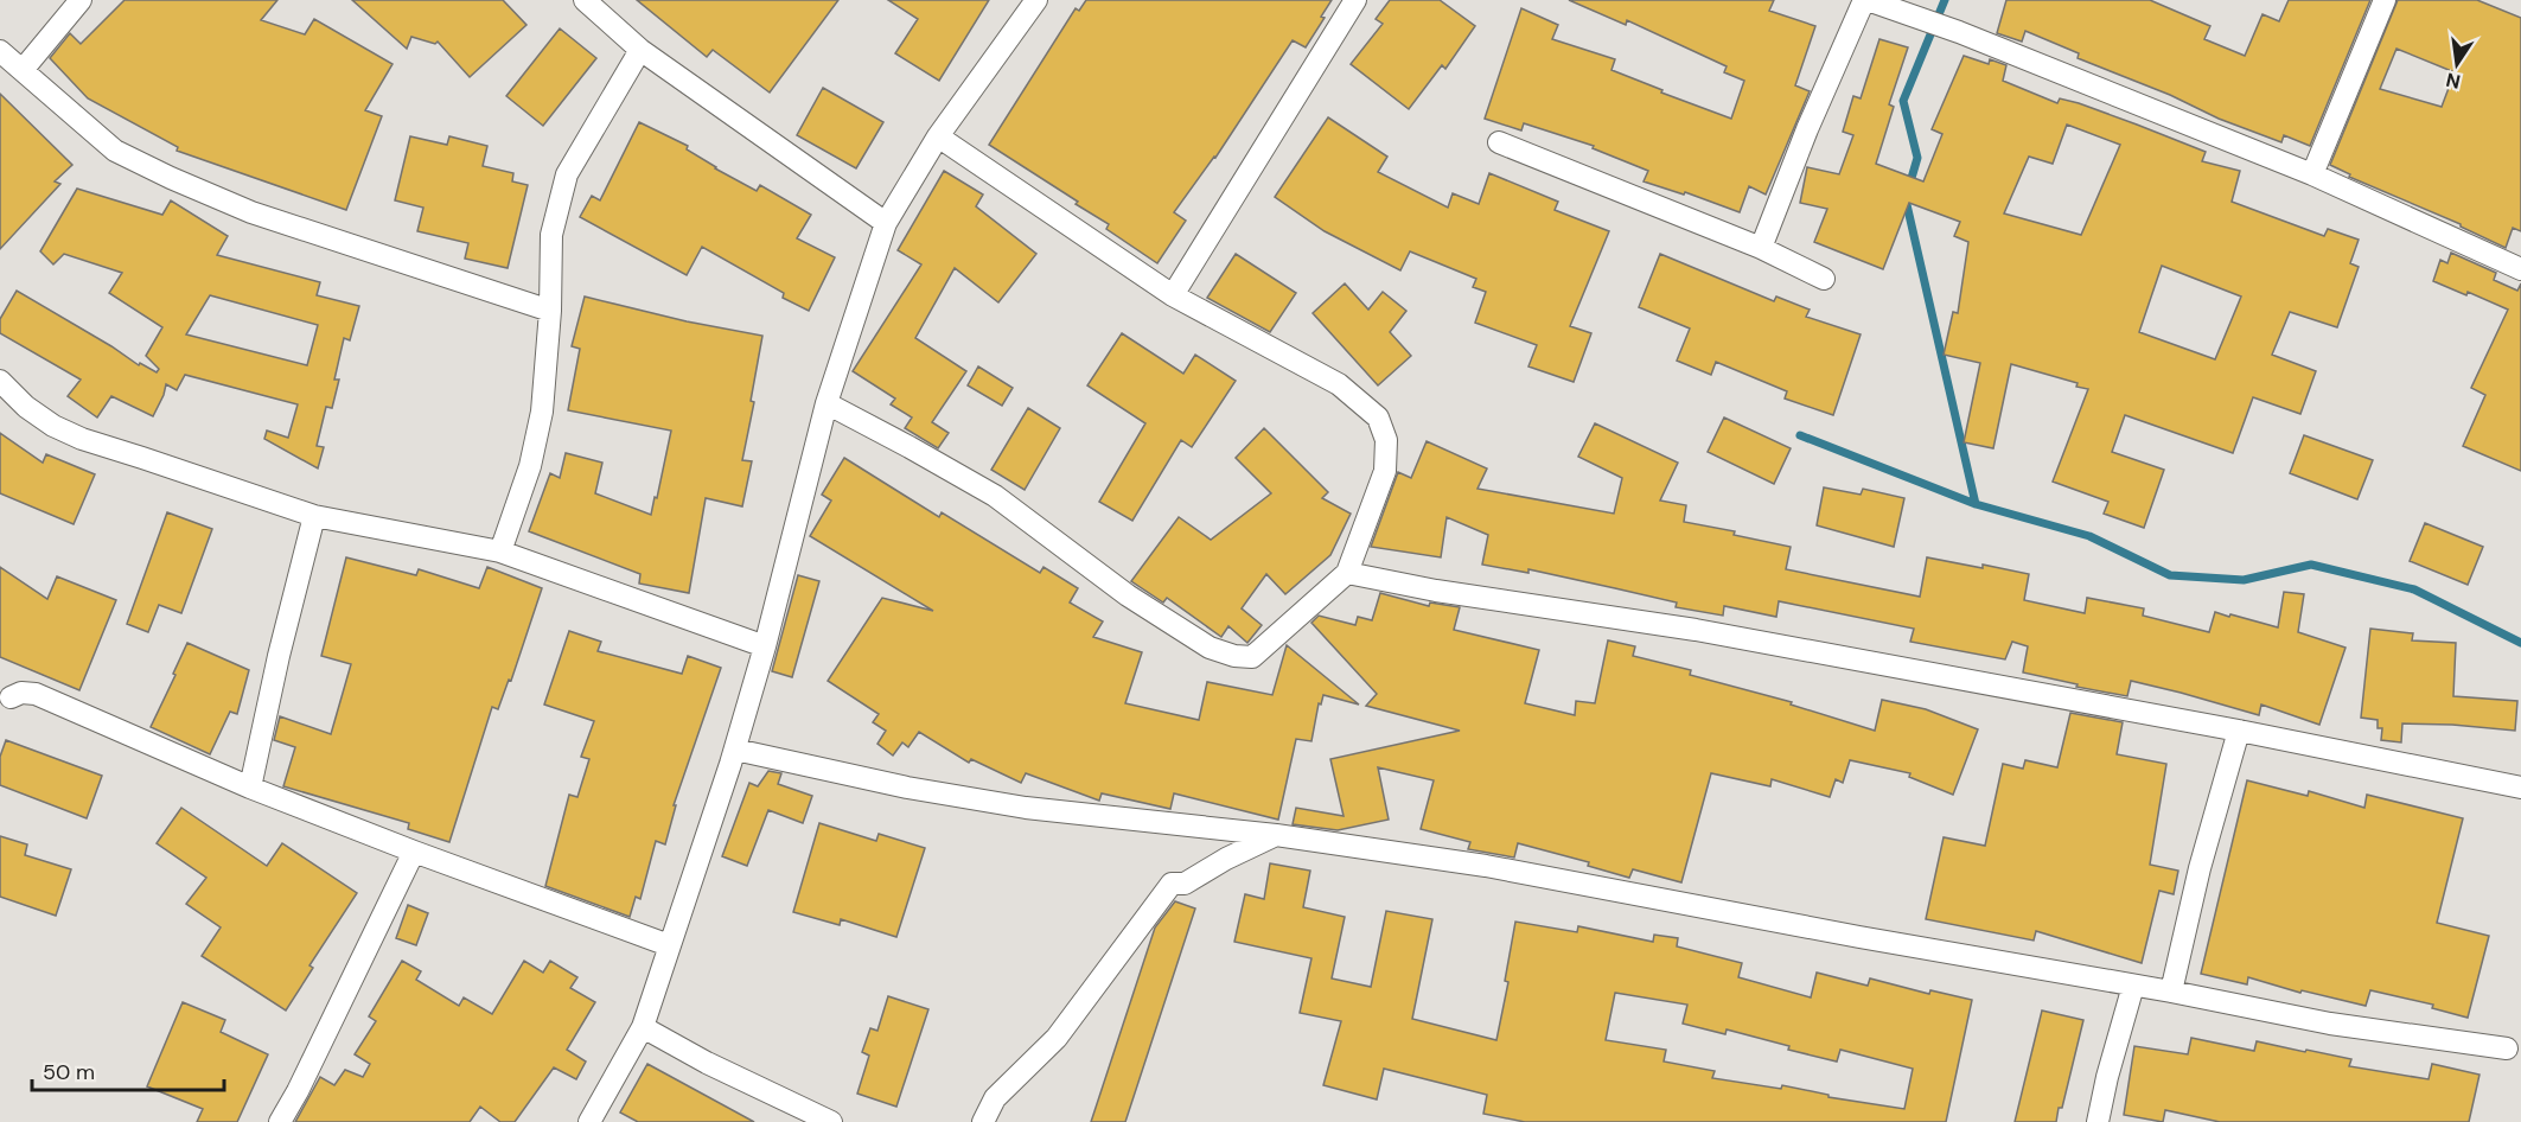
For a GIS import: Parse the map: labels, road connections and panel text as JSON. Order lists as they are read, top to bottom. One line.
{"scale_bar":"50 m","north":"bottom"}
